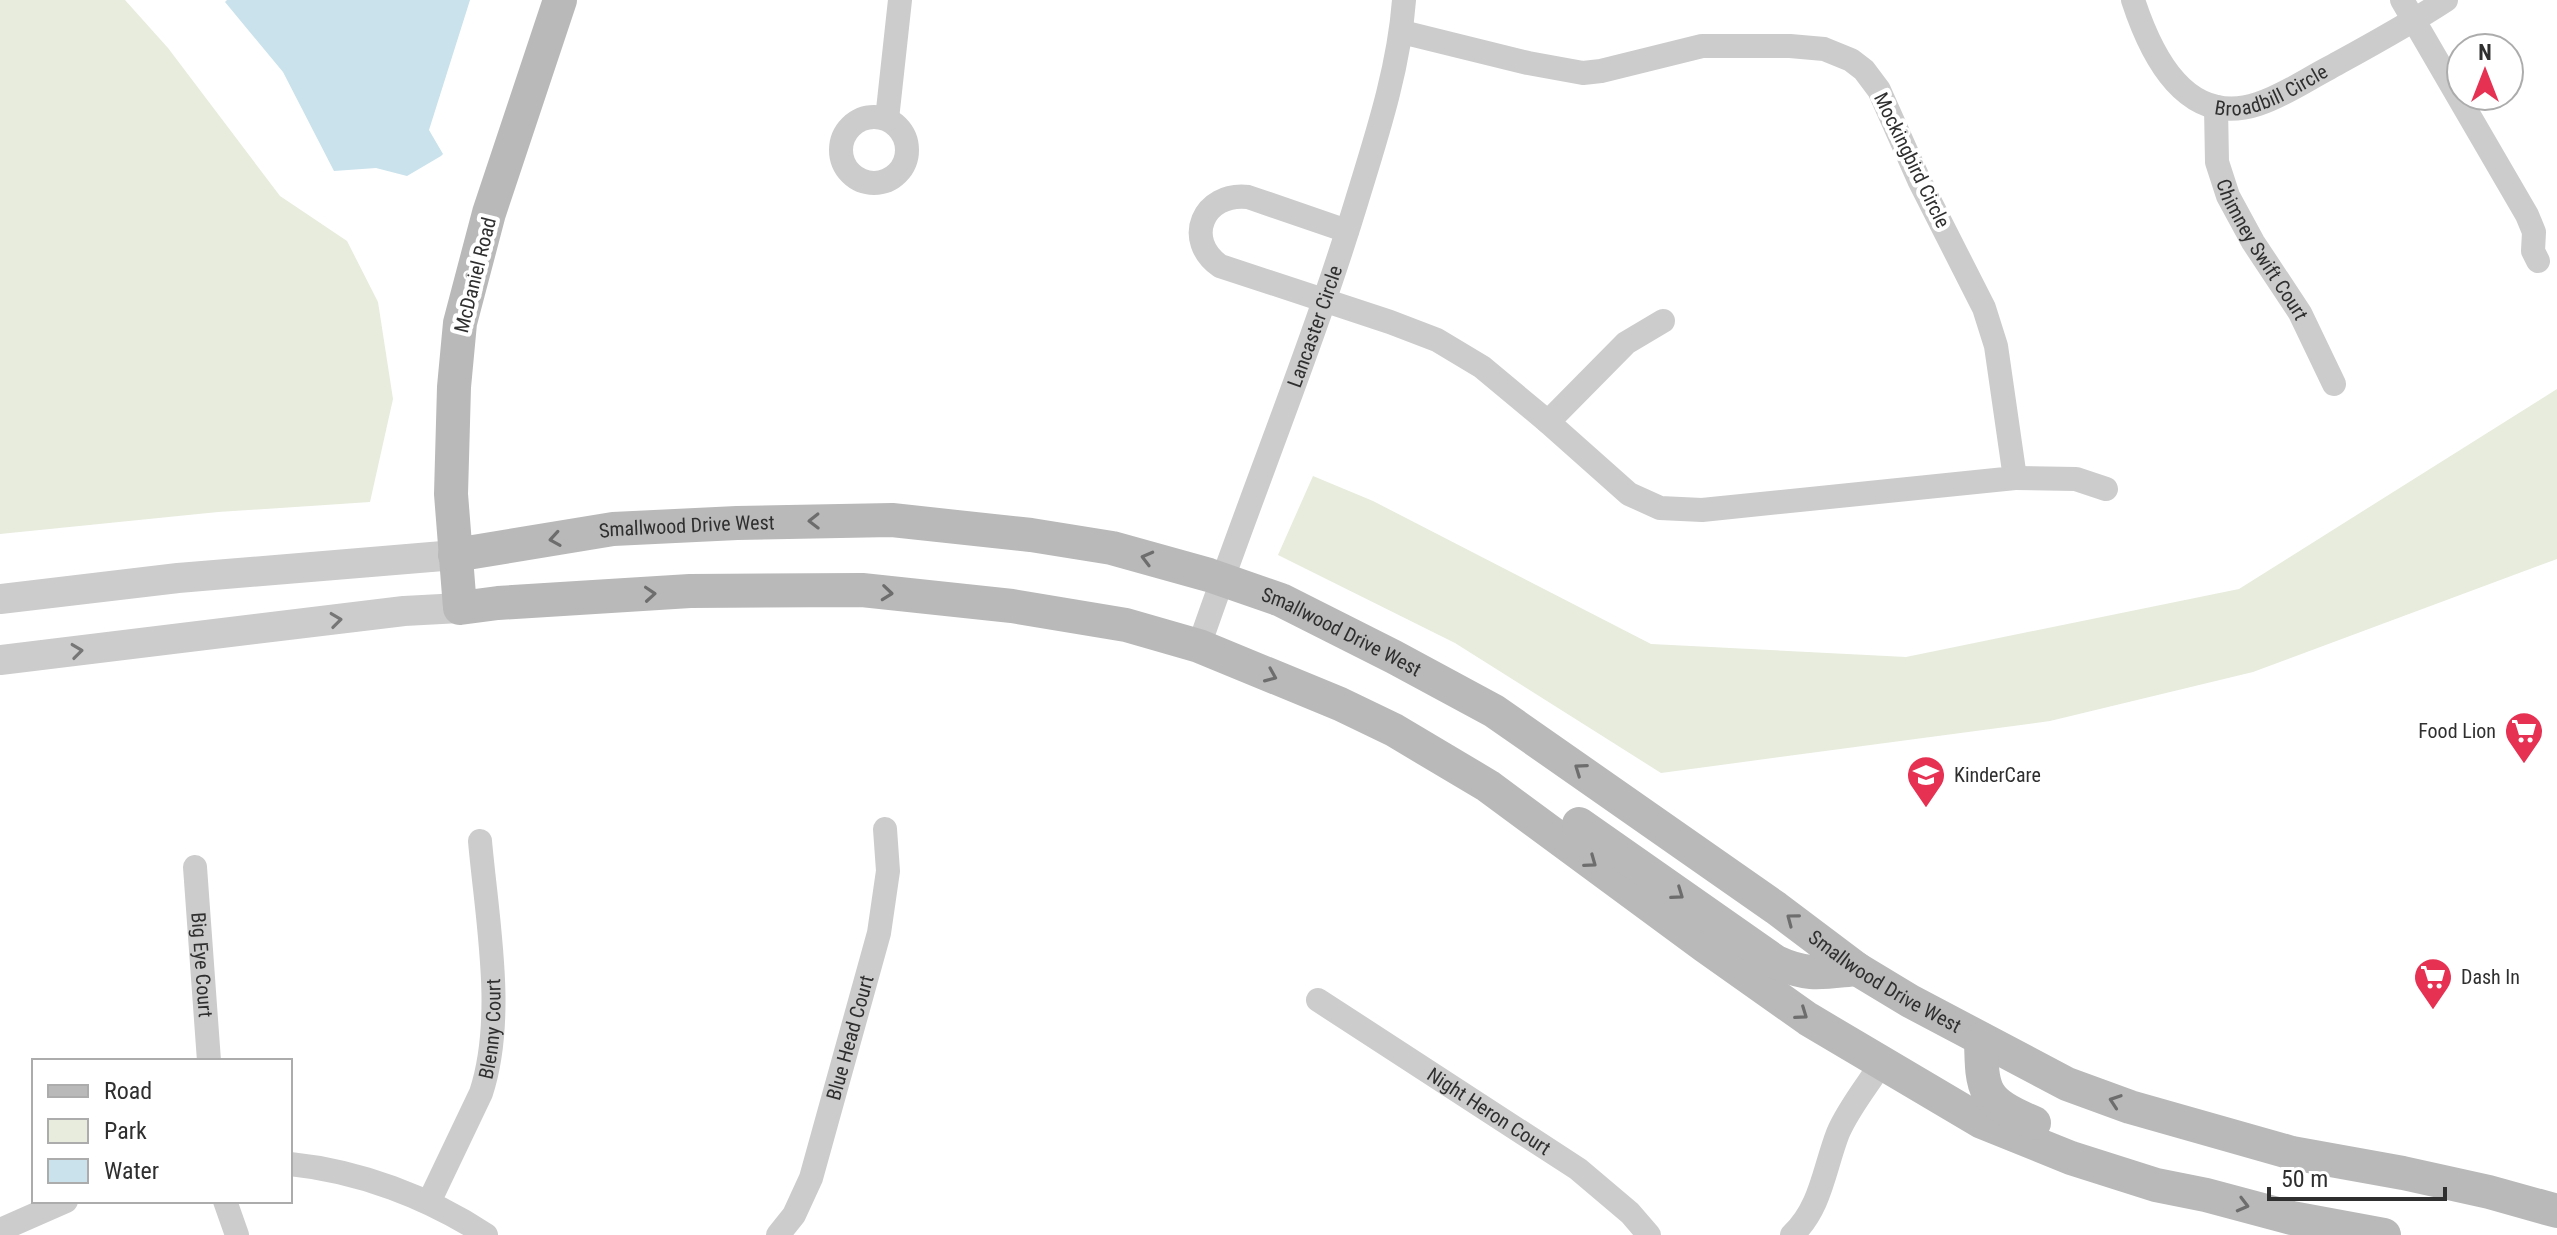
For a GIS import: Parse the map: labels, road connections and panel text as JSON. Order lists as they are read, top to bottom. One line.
{"streets":{"main road":["McDaniel Road","Smallwood Drive West"],"street":["Broadbill Circle","Mockingbird Circle","Chimney Swift Court","Lancaster Circle","Big Eye Court","Blenny Court","Blue Head Court","Night Heron Court"]},"crossings":[["Broadbill Circle","Chimney Swift Court"],["Mockingbird Circle","Lancaster Circle"],["McDaniel Road","Smallwood Drive West"],["Lancaster Circle","Smallwood Drive West"]],"places":{"supermarket":["Food Lion","Dash In"],"school or university":["KinderCare"]},"legend":["Road","Park","Water"],"scale_bar":"50 m","north":"top"}
